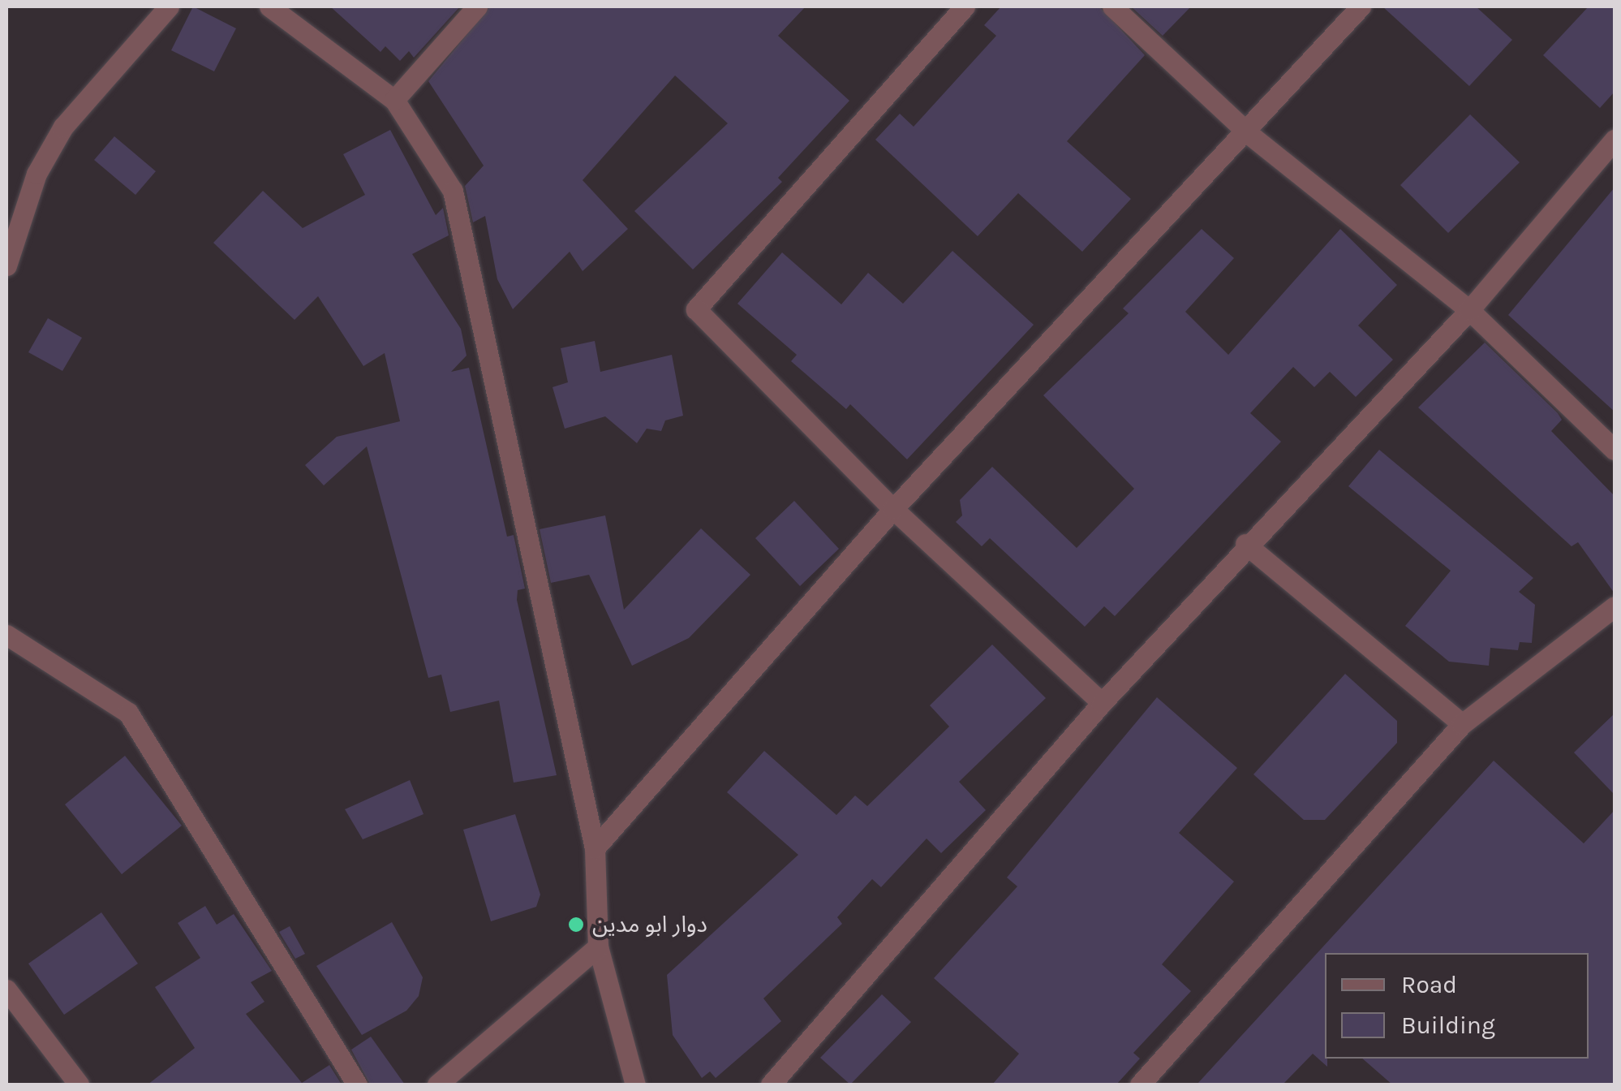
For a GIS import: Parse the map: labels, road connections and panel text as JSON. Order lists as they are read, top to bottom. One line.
{"places":["دوار ابو مدين"],"legend":["Road","Building"]}
